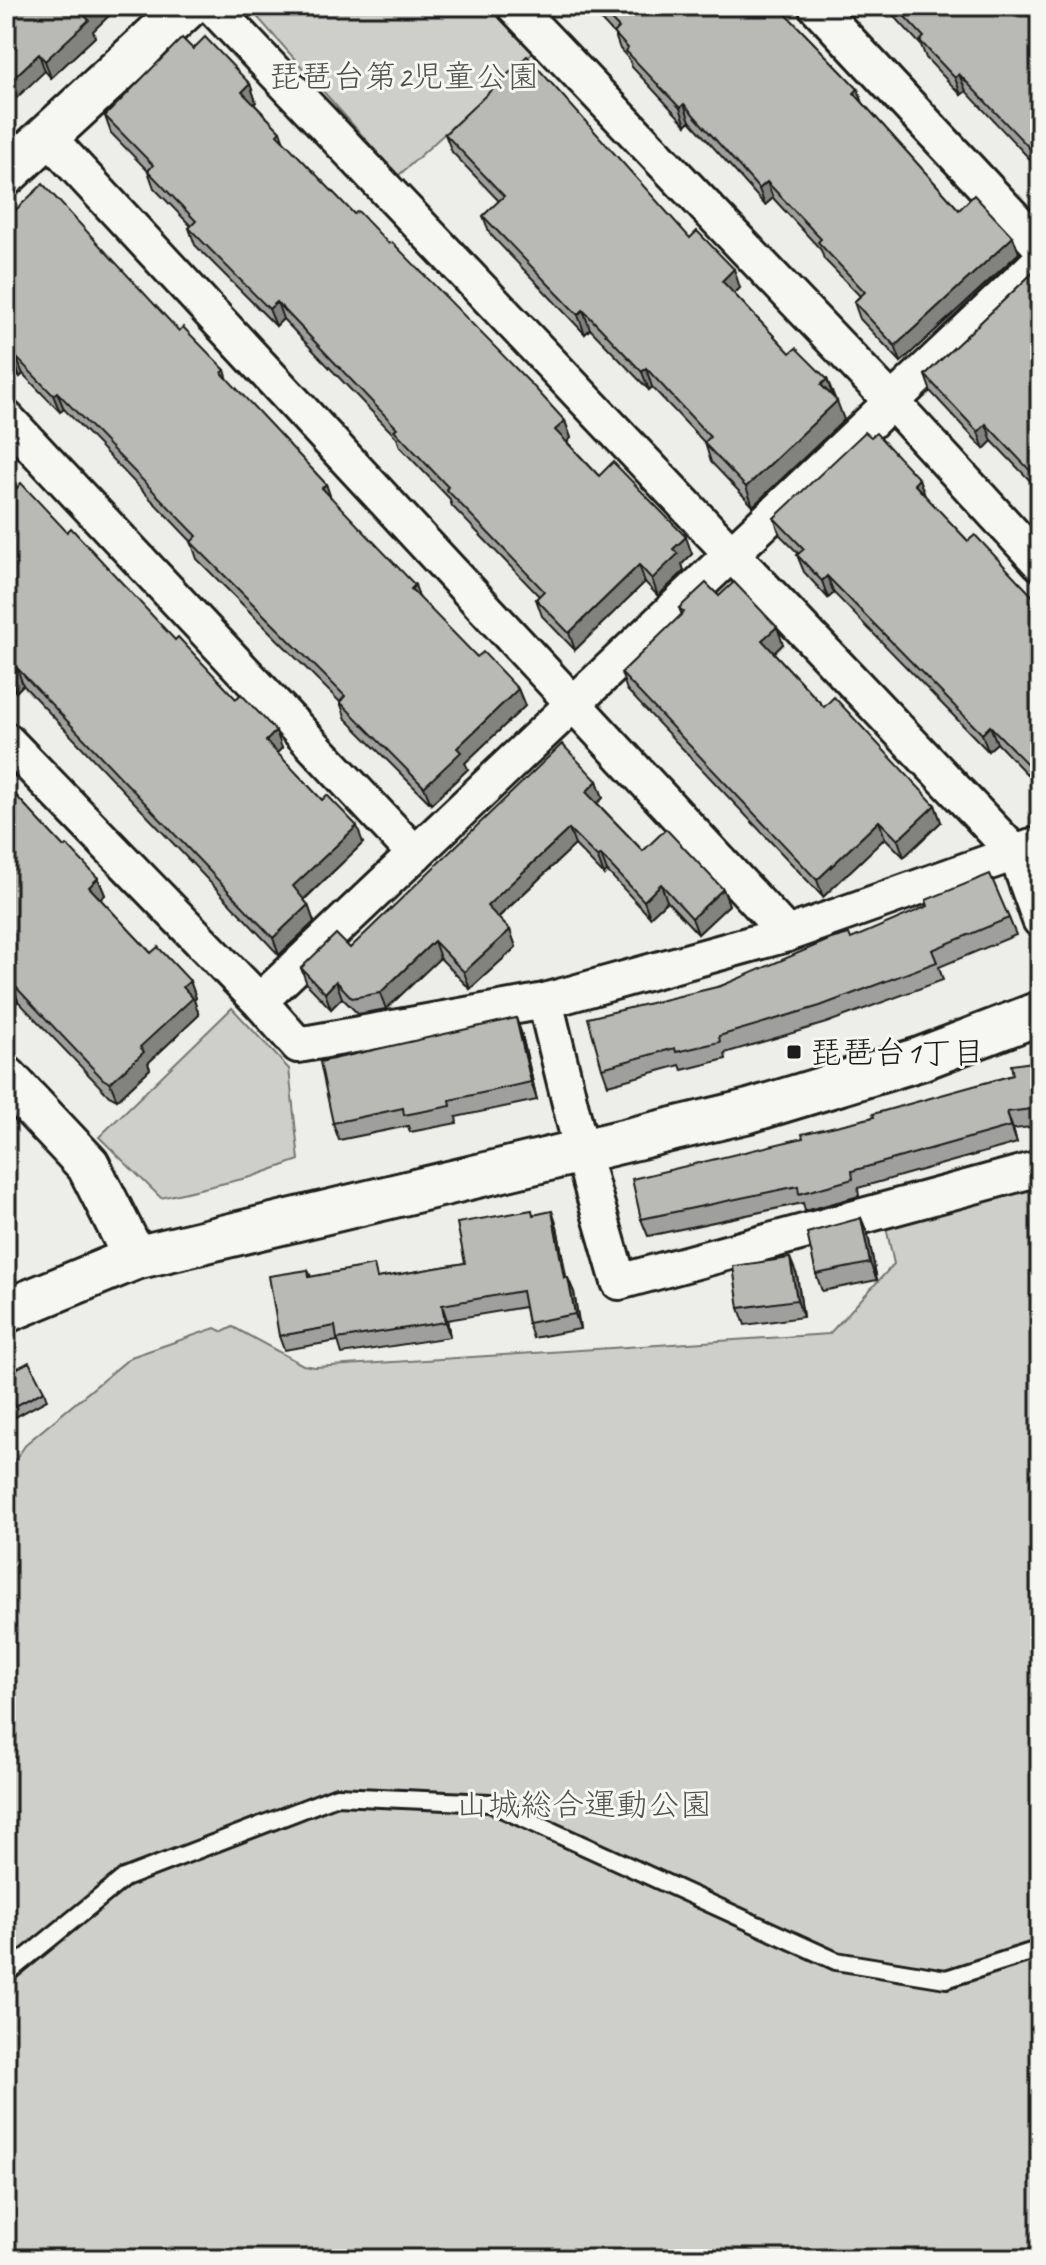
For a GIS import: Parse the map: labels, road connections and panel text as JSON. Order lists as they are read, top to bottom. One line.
{"parks":["琵琶台第2児童公園","山城総合運動公園"],"places":{"transit":["琵琶台1丁目"]}}
